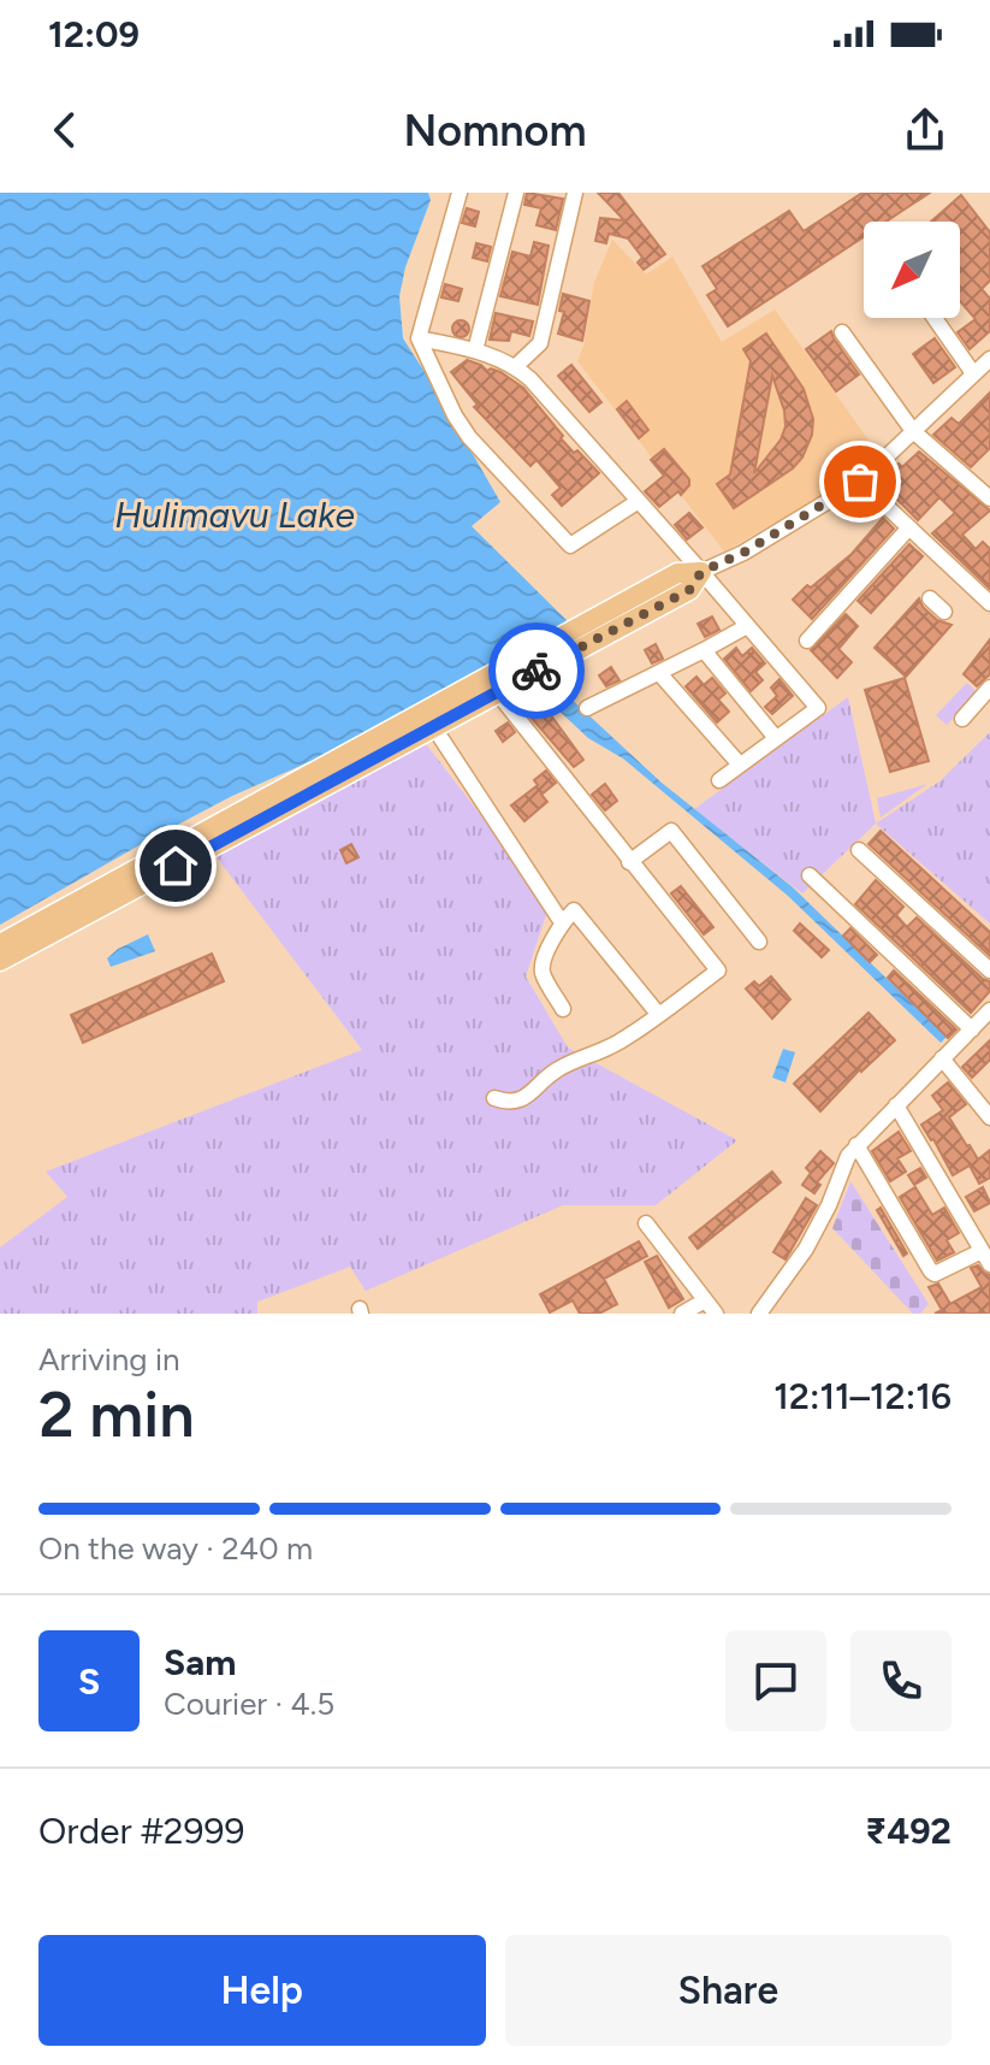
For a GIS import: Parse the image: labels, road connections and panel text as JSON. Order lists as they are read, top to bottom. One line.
{"water":["Hulimavu Lake"],"north":"bottom left","page":{"status":"12:09","header":"Nomnom","heading":["2 min","Arriving in","12:11–12:16"],"panel":["Sam","Courier · 4.5","Order #2999","₹492"],"bar":"On the way · 240 m","round":"S","buttons":["Help","Share"]}}
